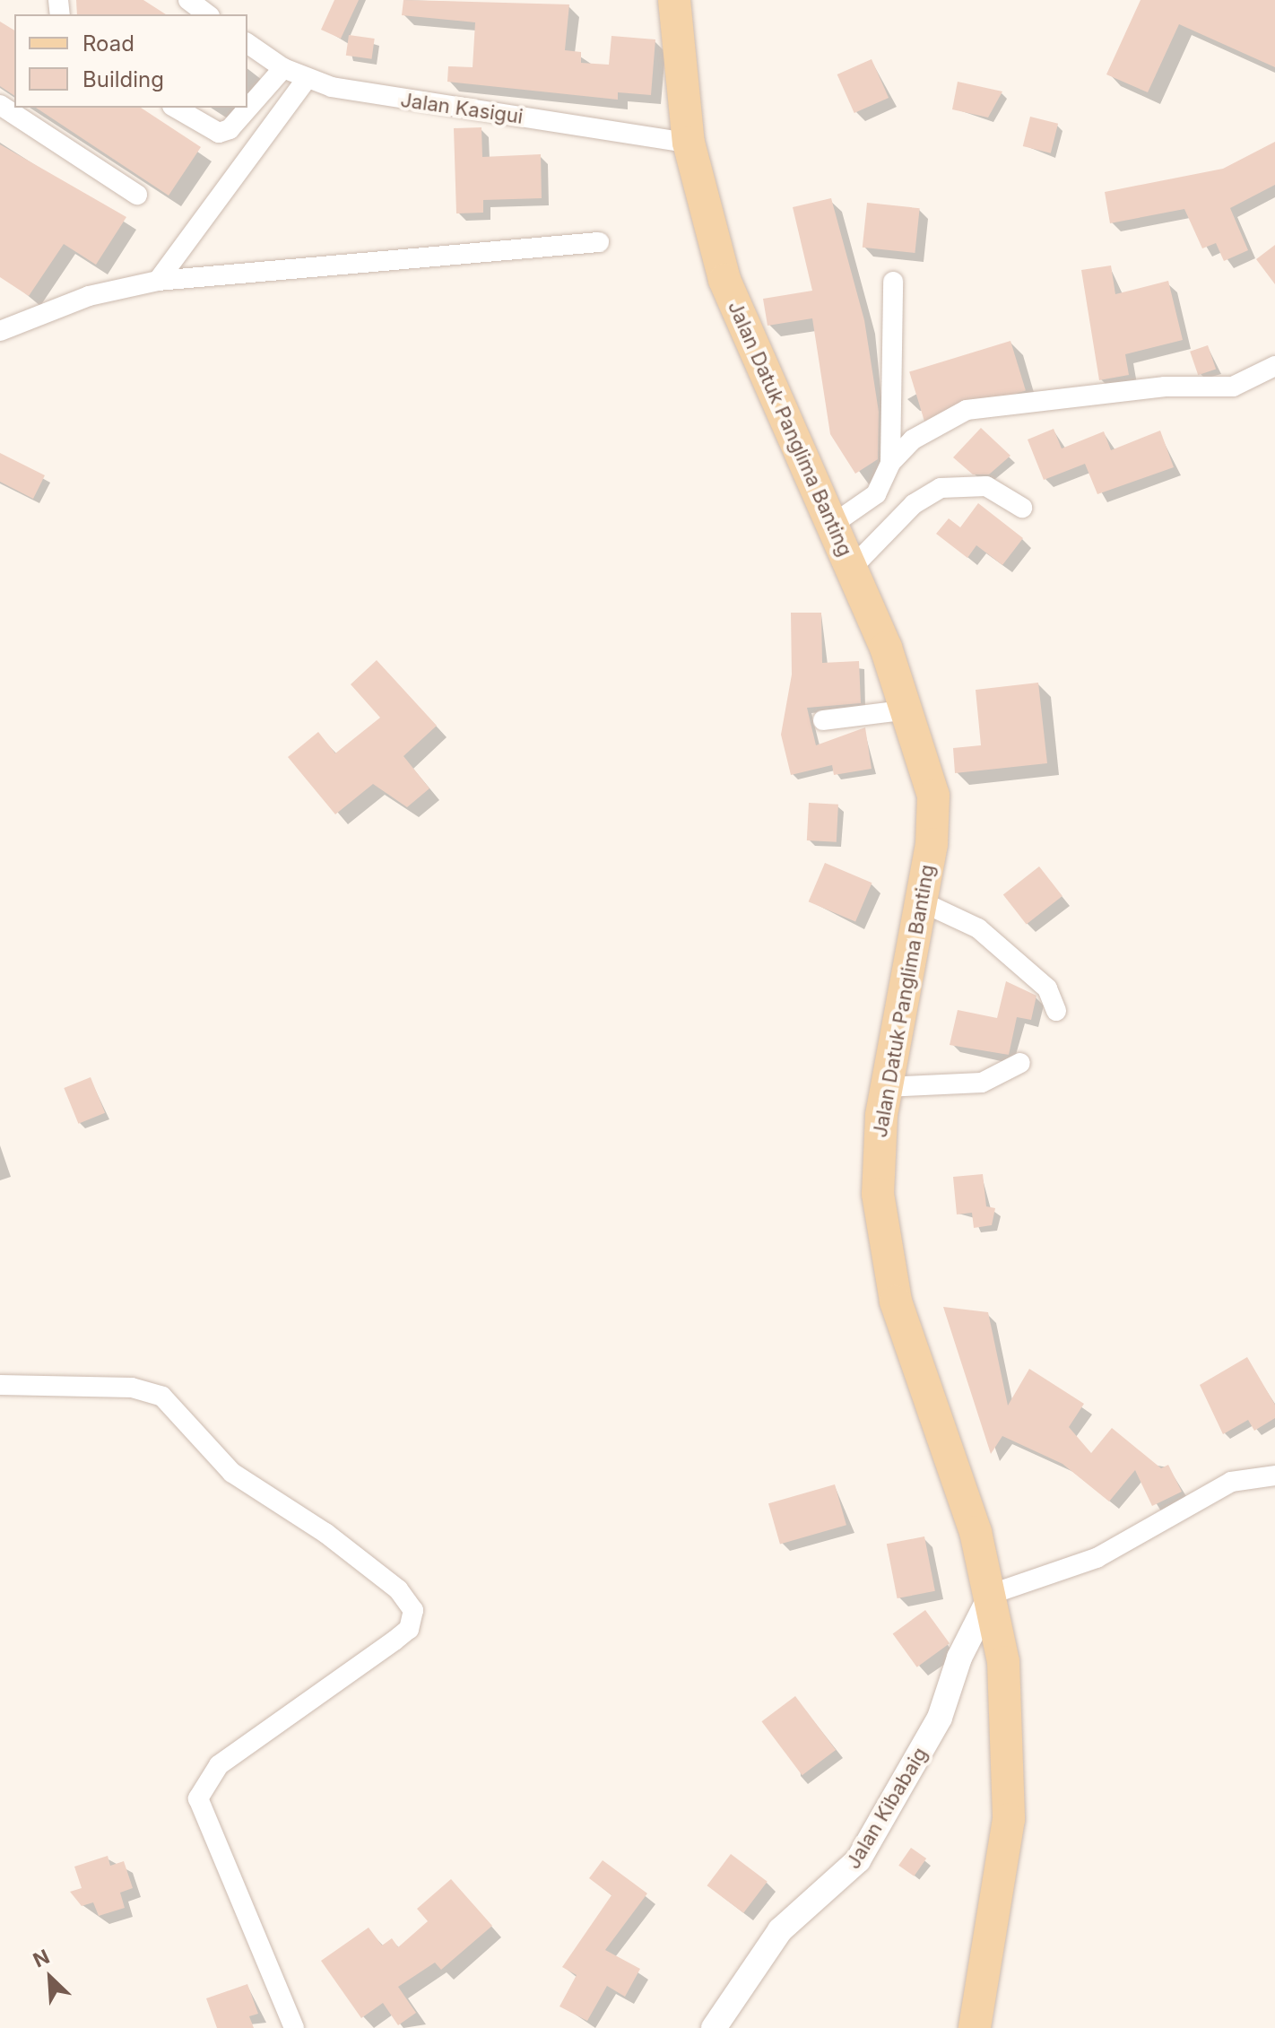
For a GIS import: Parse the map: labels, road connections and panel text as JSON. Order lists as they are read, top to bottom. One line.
{"streets":{"main road":["Jalan Datuk Panglima Banting"],"street":["Jalan Kasigui","Jalan Kibabaig"]},"crossings":[["Jalan Kasigui","Jalan Datuk Panglima Banting"],["Jalan Datuk Panglima Banting","Jalan Kibabaig"]],"legend":["Road","Building"],"north":"top left"}
